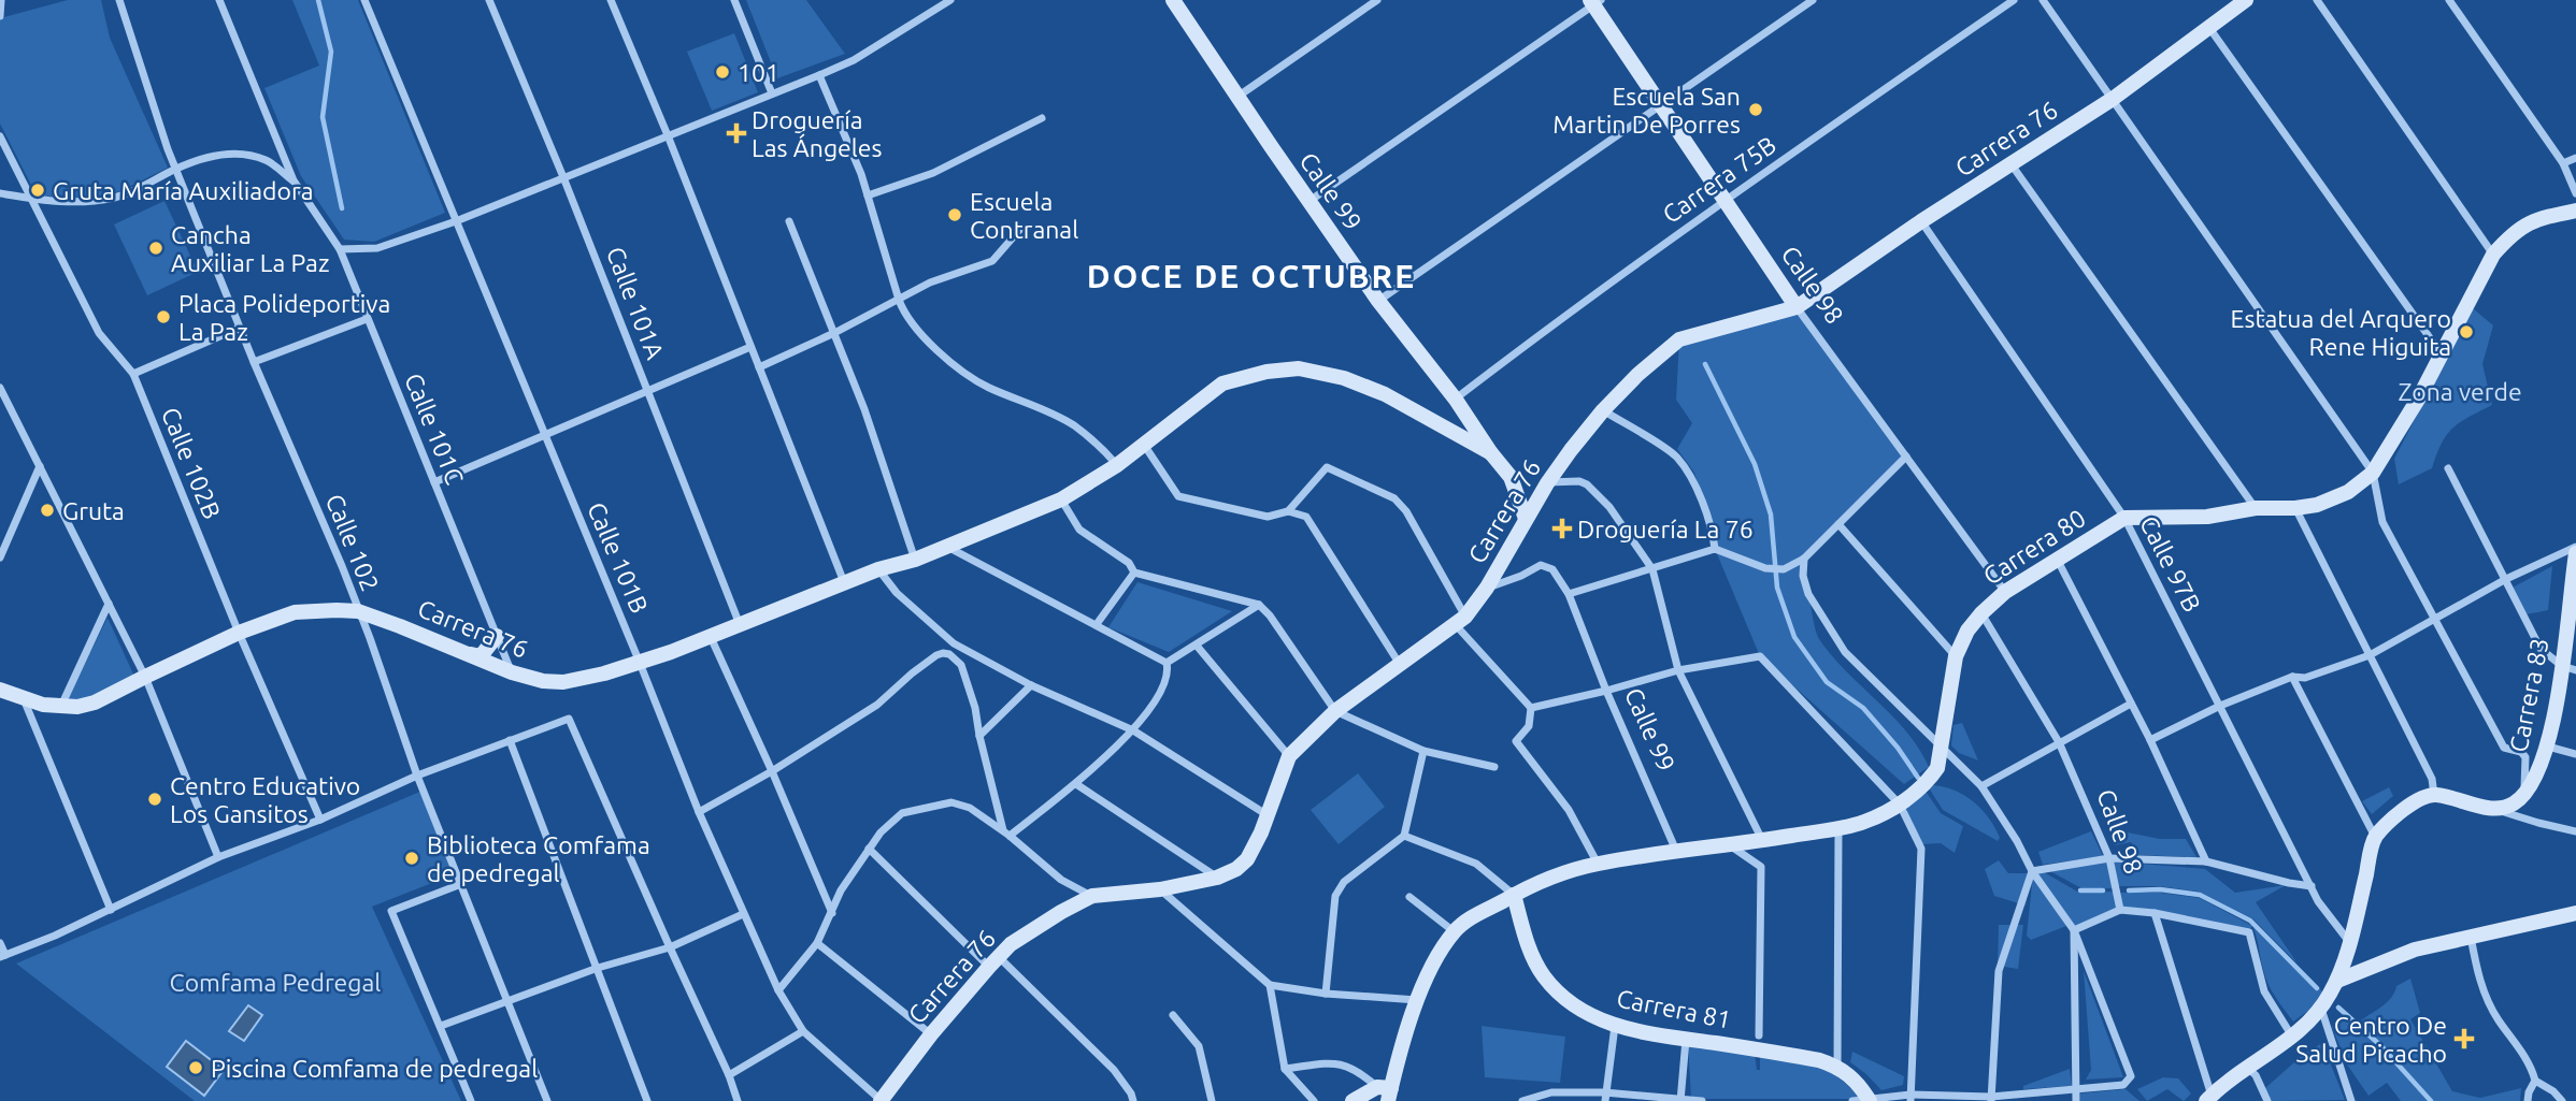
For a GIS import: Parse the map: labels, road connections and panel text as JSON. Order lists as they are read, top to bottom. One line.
{"streets":{"street":["Carrera 76","Carrera 75B","Calle 99","Calle 98","Calle 101A","Calle 101C","Calle 102B","Calle 102","Carrera 80","Calle 101B","Calle 97B","Carrera 83","Carrera 81"]},"crossings":[["Carrera 76","Calle 99"],["Carrera 76","Calle 98"],["Carrera 76","Calle 101A"],["Carrera 76","Calle 101C"],["Carrera 76","Calle 102B"],["Carrera 76","Calle 102"],["Carrera 76","Calle 101B"],["Carrera 76","Calle 97B"],["Carrera 75B","Calle 99"],["Carrera 75B","Calle 98"],["Calle 99","Carrera 80"],["Calle 98","Carrera 80"],["Carrera 80","Calle 97B"],["Carrera 80","Carrera 81"]],"districts":["DOCE DE OCTUBRE"],"parks":["Zona verde","Comfama Pedregal"],"places":{"other":["101","Escuela San Martin De Porres","Gruta María Auxiliadora","Escuela Contranal","Cancha Auxiliar La Paz","Placa Polideportiva La Paz","Estatua del Arquero Rene Higuita","Gruta","Centro Educativo Los Gansitos","Biblioteca Comfama de pedregal","Piscina Comfama de pedregal"],"health":["Droguería Las Ángeles","Droguería La 76","Centro De Salud Picacho"]}}
